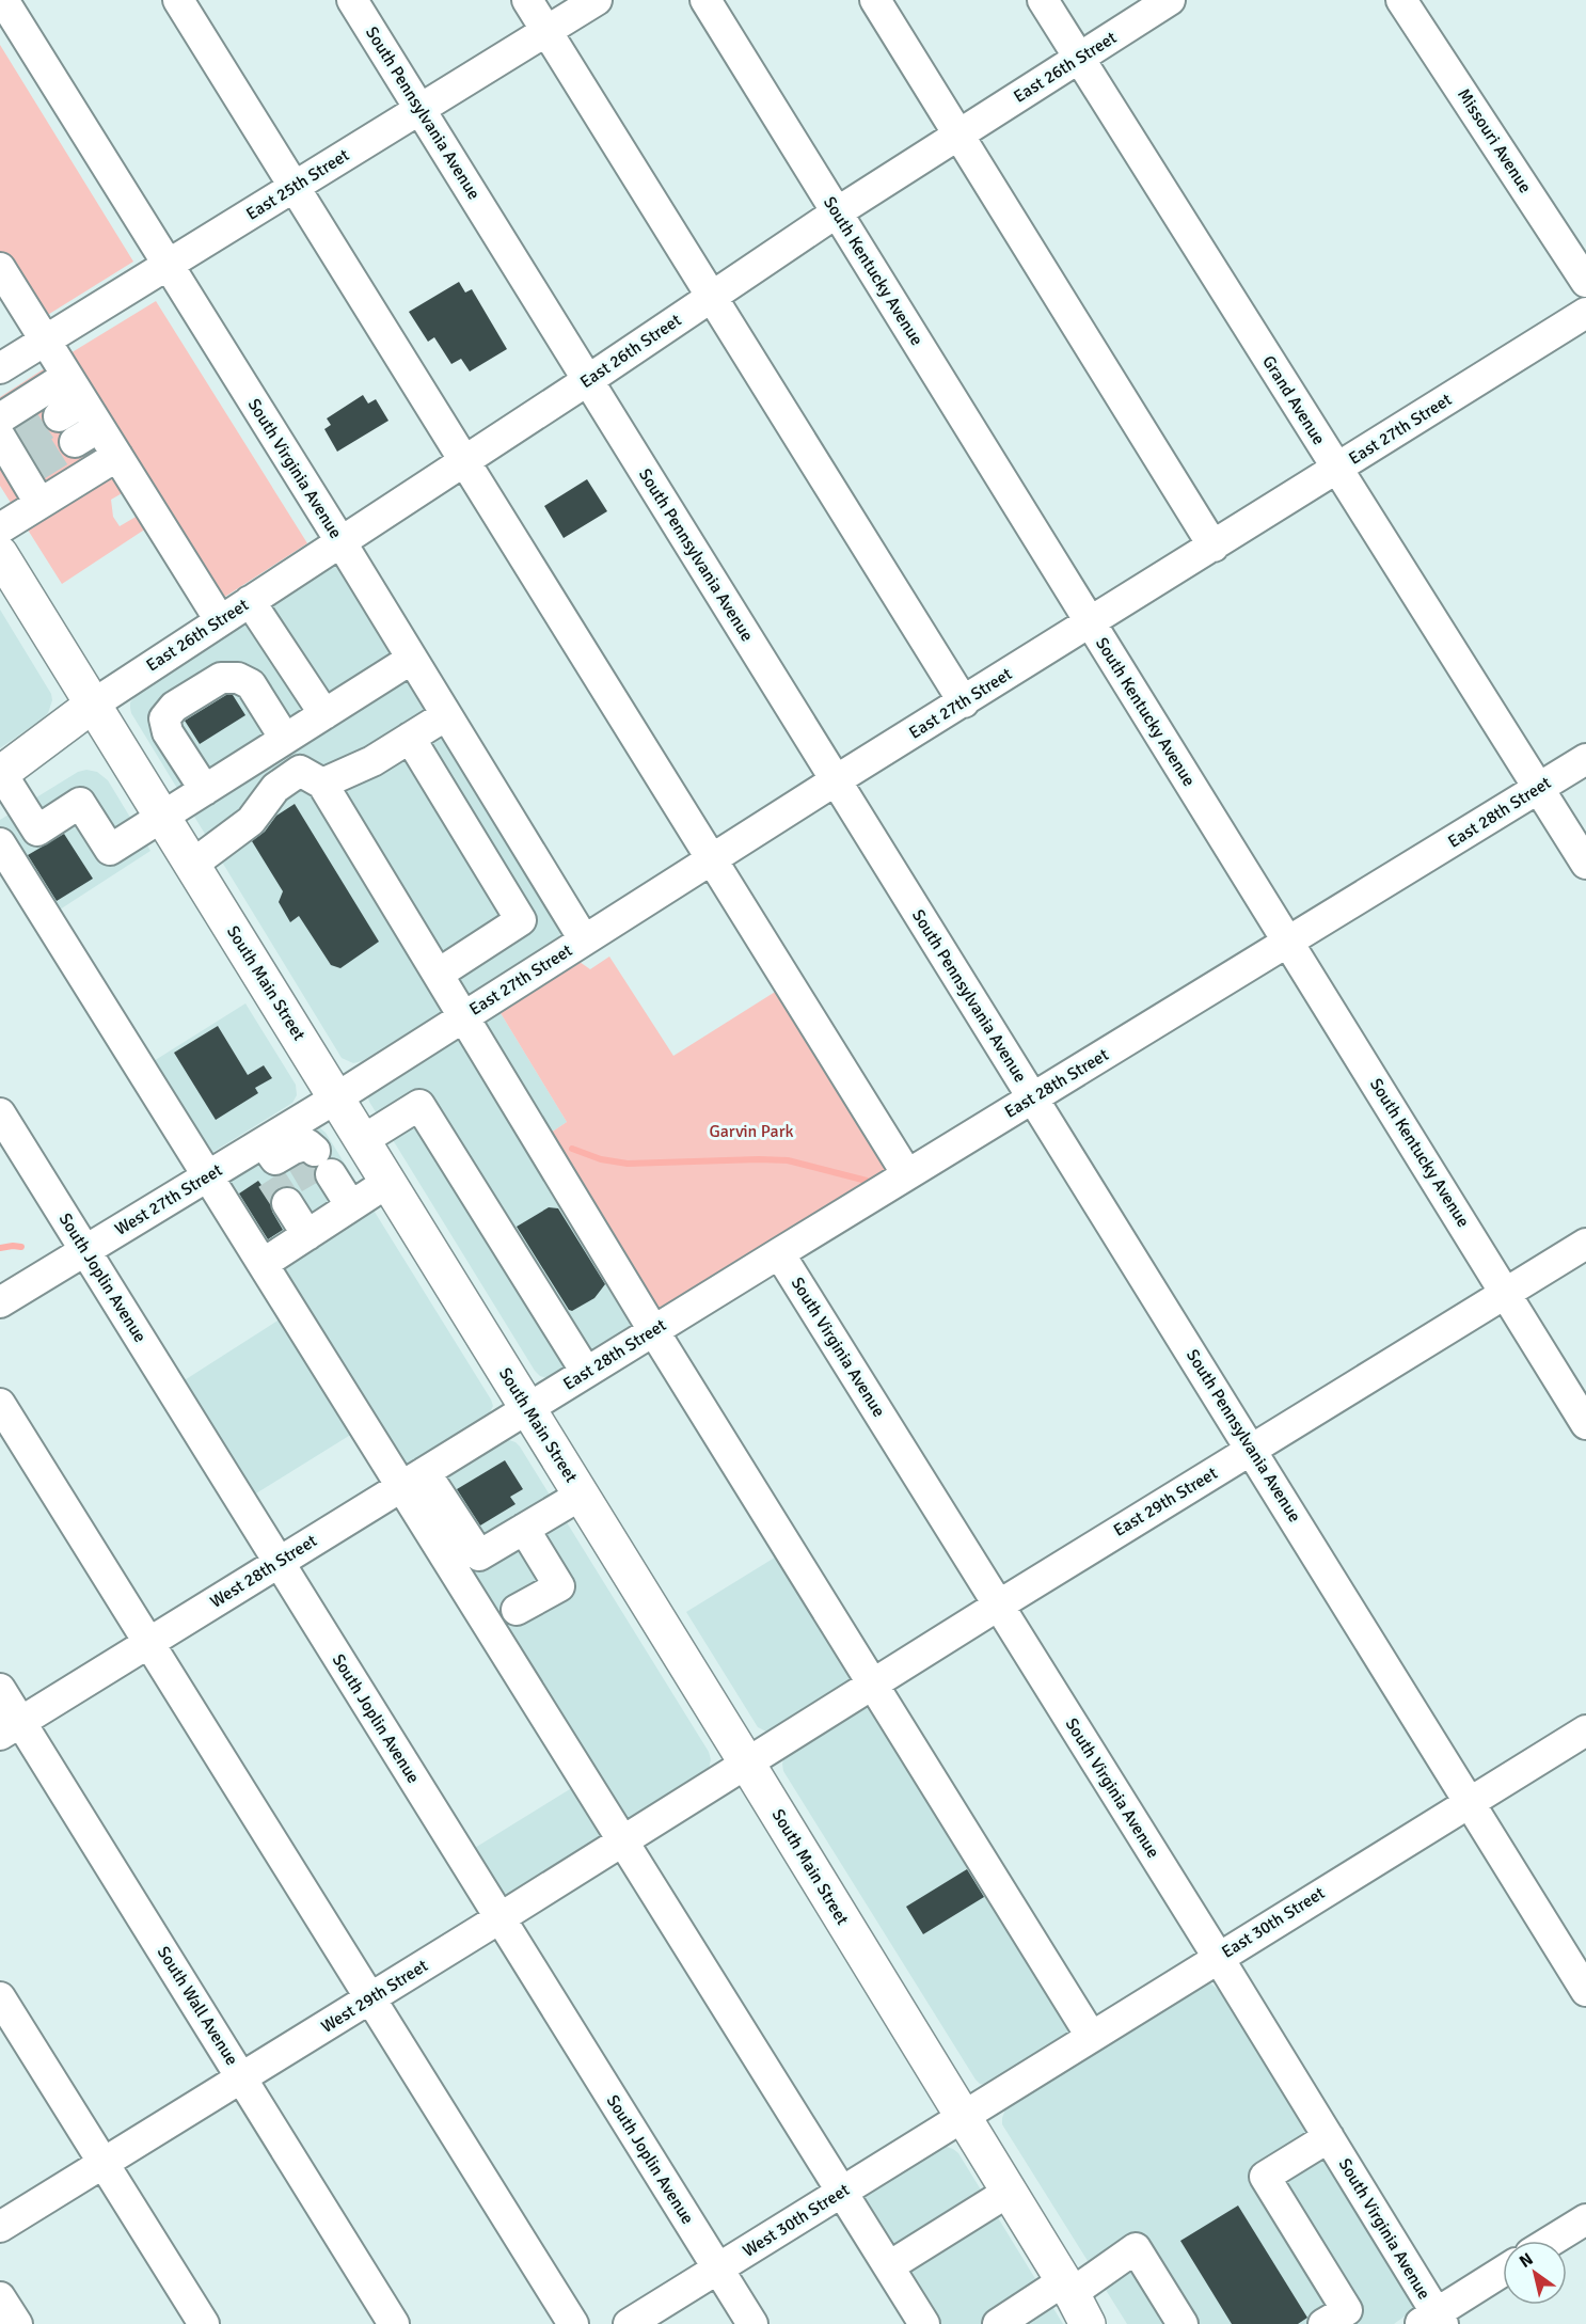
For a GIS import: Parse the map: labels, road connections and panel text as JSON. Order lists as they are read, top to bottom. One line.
{"streets":{"main road":["South Main Street"],"street":["East 26th Street","South Pennsylvania Avenue","Missouri Avenue","East 25th Street","South Kentucky Avenue","Grand Avenue","East 27th Street","South Virginia Avenue","East 28th Street","West 27th Street","South Joplin Avenue","East 29th Street","West 28th Street","East 30th Street","West 29th Street","South Wall Avenue","West 30th Street"]},"crossings":[["East 26th Street","South Pennsylvania Avenue"],["East 26th Street","South Kentucky Avenue"],["East 26th Street","Grand Avenue"],["East 26th Street","South Virginia Avenue"],["East 26th Street","South Main Street"],["South Pennsylvania Avenue","East 25th Street"],["South Pennsylvania Avenue","East 27th Street"],["South Pennsylvania Avenue","East 28th Street"],["South Pennsylvania Avenue","East 29th Street"],["South Pennsylvania Avenue","East 30th Street"],["East 25th Street","South Virginia Avenue"],["South Kentucky Avenue","East 27th Street"],["South Kentucky Avenue","East 28th Street"],["South Kentucky Avenue","East 29th Street"],["Grand Avenue","East 27th Street"],["Grand Avenue","East 28th Street"],["East 27th Street","South Virginia Avenue"],["East 27th Street","South Main Street"],["East 27th Street","West 27th Street"],["South Virginia Avenue","East 28th Street"],["South Virginia Avenue","East 29th Street"],["South Virginia Avenue","East 30th Street"],["East 28th Street","South Main Street"],["East 28th Street","West 28th Street"],["South Main Street","West 27th Street"],["South Main Street","East 29th Street"],["South Main Street","West 28th Street"],["South Main Street","East 30th Street"],["South Main Street","West 29th Street"],["South Main Street","West 30th Street"],["West 27th Street","South Joplin Avenue"],["South Joplin Avenue","West 28th Street"],["South Joplin Avenue","West 29th Street"],["South Joplin Avenue","West 30th Street"],["East 29th Street","West 29th Street"],["West 28th Street","South Wall Avenue"],["East 30th Street","West 30th Street"],["West 29th Street","South Wall Avenue"]],"parks":["Garvin Park"],"north":"top left"}
